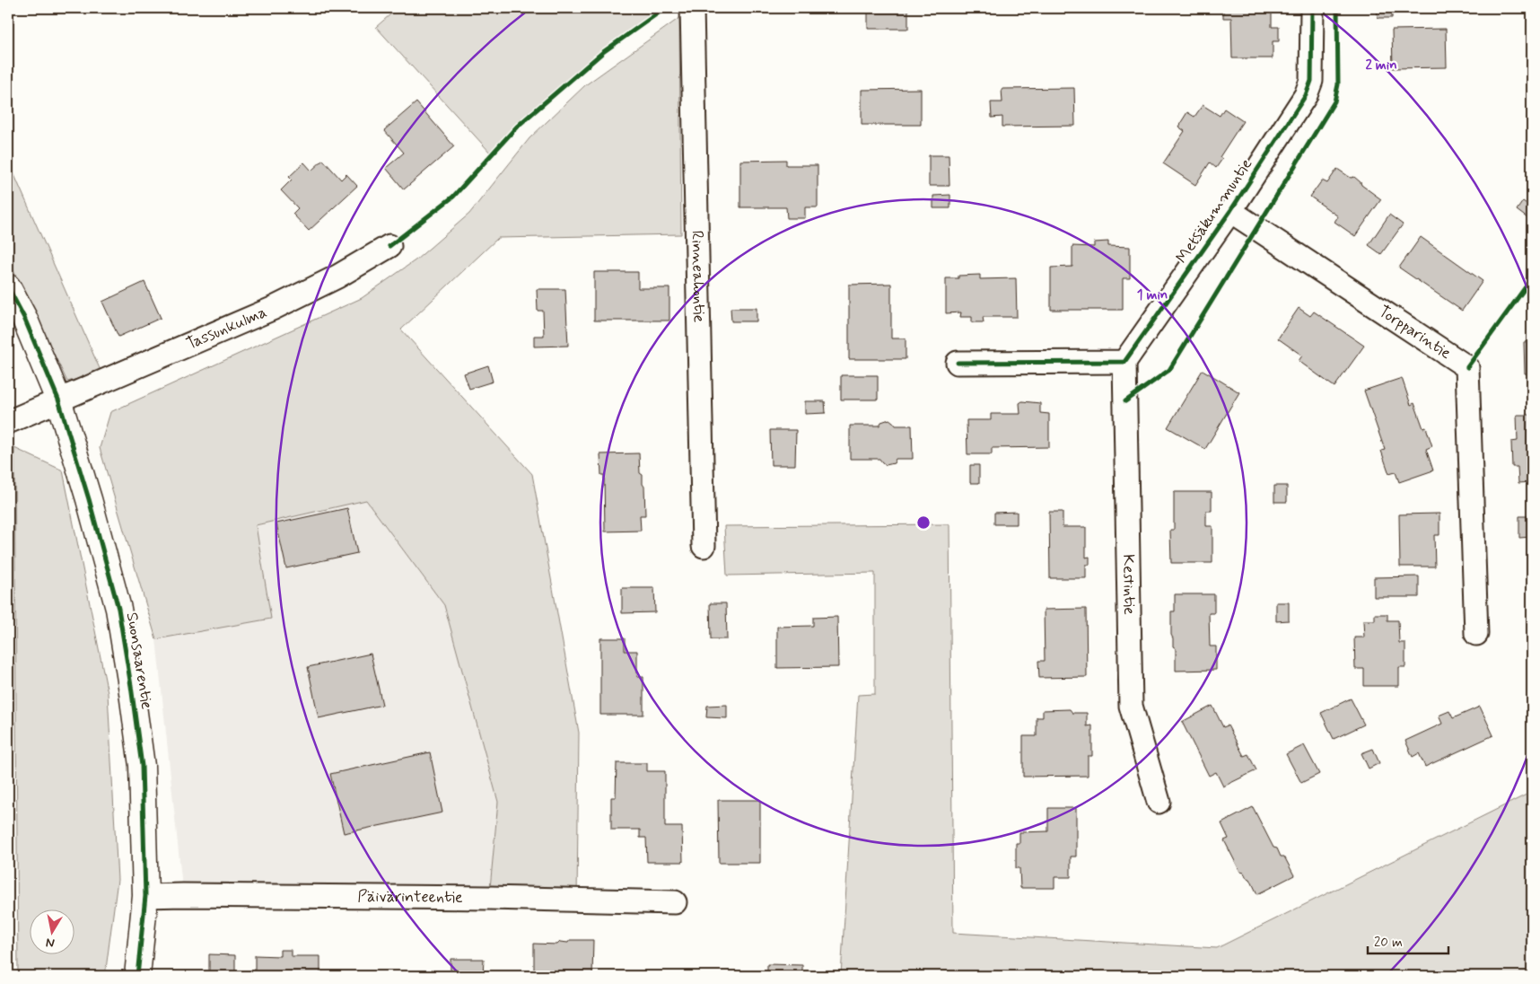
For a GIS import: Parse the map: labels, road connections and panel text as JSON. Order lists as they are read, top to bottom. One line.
{"streets":{"street":["Metsäkummuntie","Rinneahontie","Tassunkulma","Torpparintie","Kestintie","Suonsaarentie","Päivärinteentie"]},"crossings":[["Metsäkummuntie","Torpparintie"],["Metsäkummuntie","Kestintie"],["Tassunkulma","Suonsaarentie"],["Suonsaarentie","Päivärinteentie"]],"scale_bar":"20 m","north":"bottom","rings":["2 min","1 min"]}
